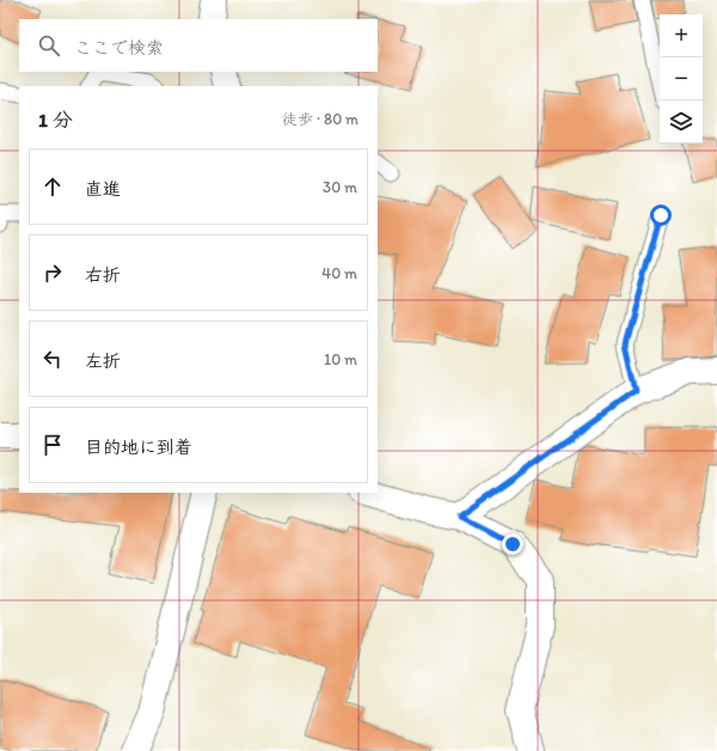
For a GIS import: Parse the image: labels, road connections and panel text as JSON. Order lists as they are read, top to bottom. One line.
{"page":{"map_buttons":["+","−"],"search":"ここで検索","heading":["1 分","徒歩 · 80 m"],"list":[["直進","30 m"],["右折","40 m"],["左折","10 m"],"目的地に到着"]}}
